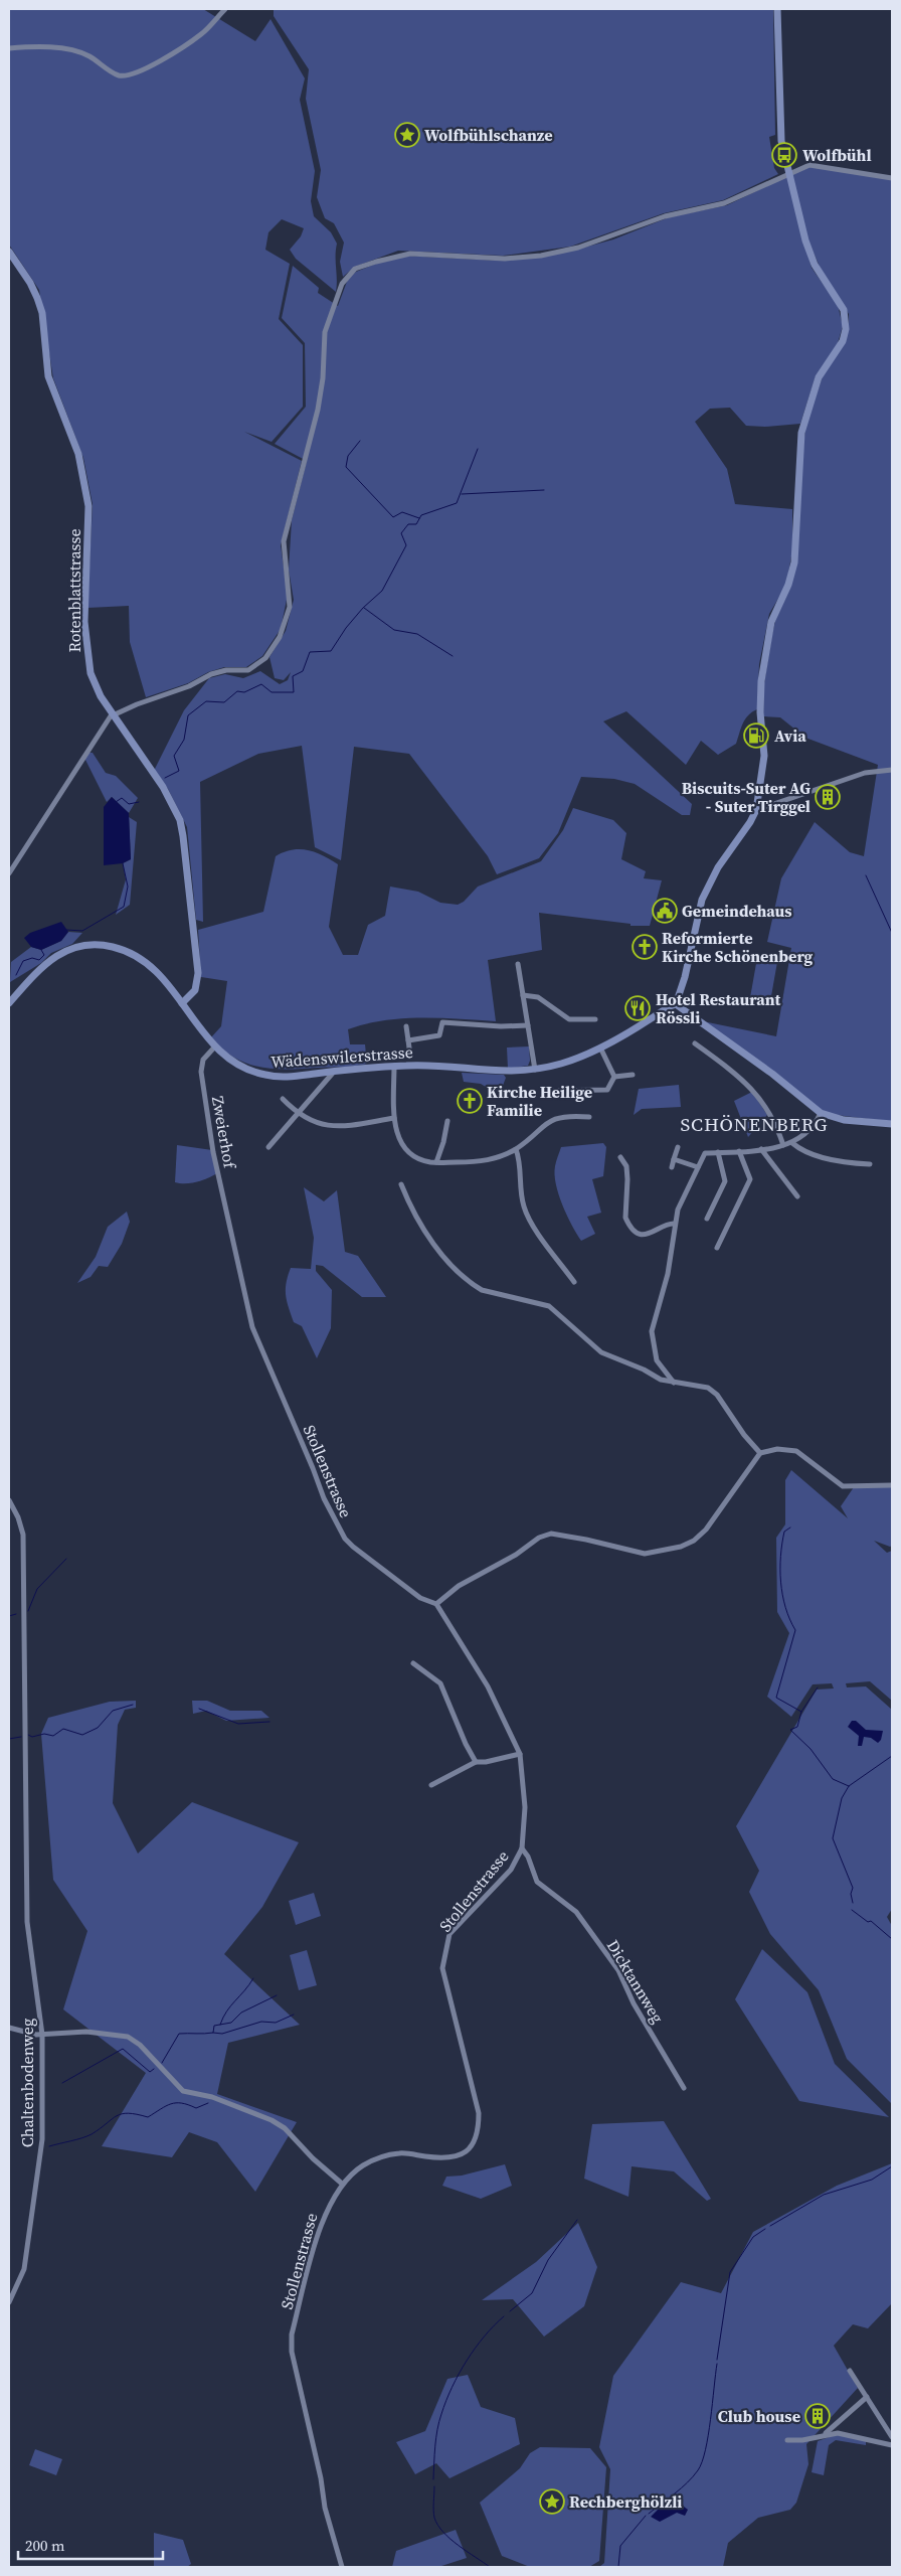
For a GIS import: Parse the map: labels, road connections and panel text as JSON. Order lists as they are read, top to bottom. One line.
{"streets":{"street":["Rotenblattstrasse","Wädenswilerstrasse","Zweierhof","Stollenstrasse","Dicktannweg","Chaltenbodenweg"]},"crossings":[["Rotenblattstrasse","Wädenswilerstrasse"],["Wädenswilerstrasse","Zweierhof"],["Zweierhof","Stollenstrasse"],["Stollenstrasse","Dicktannweg"]],"districts":["SCHÖNENBERG"],"places":{"place":["Wolfbühlschanze","Rechberghölzli"],"bus stop":["Wolfbühl"],"fuel station":["Avia"],"building":["Biscuits-Suter AG - Suter Tirggel","Club house"],"public building":["Gemeindehaus"],"church":["Reformierte Kirche Schönenberg","Kirche Heilige Familie"],"restaurant":["Hotel Restaurant Rössli"]},"scale_bar":"200 m"}
